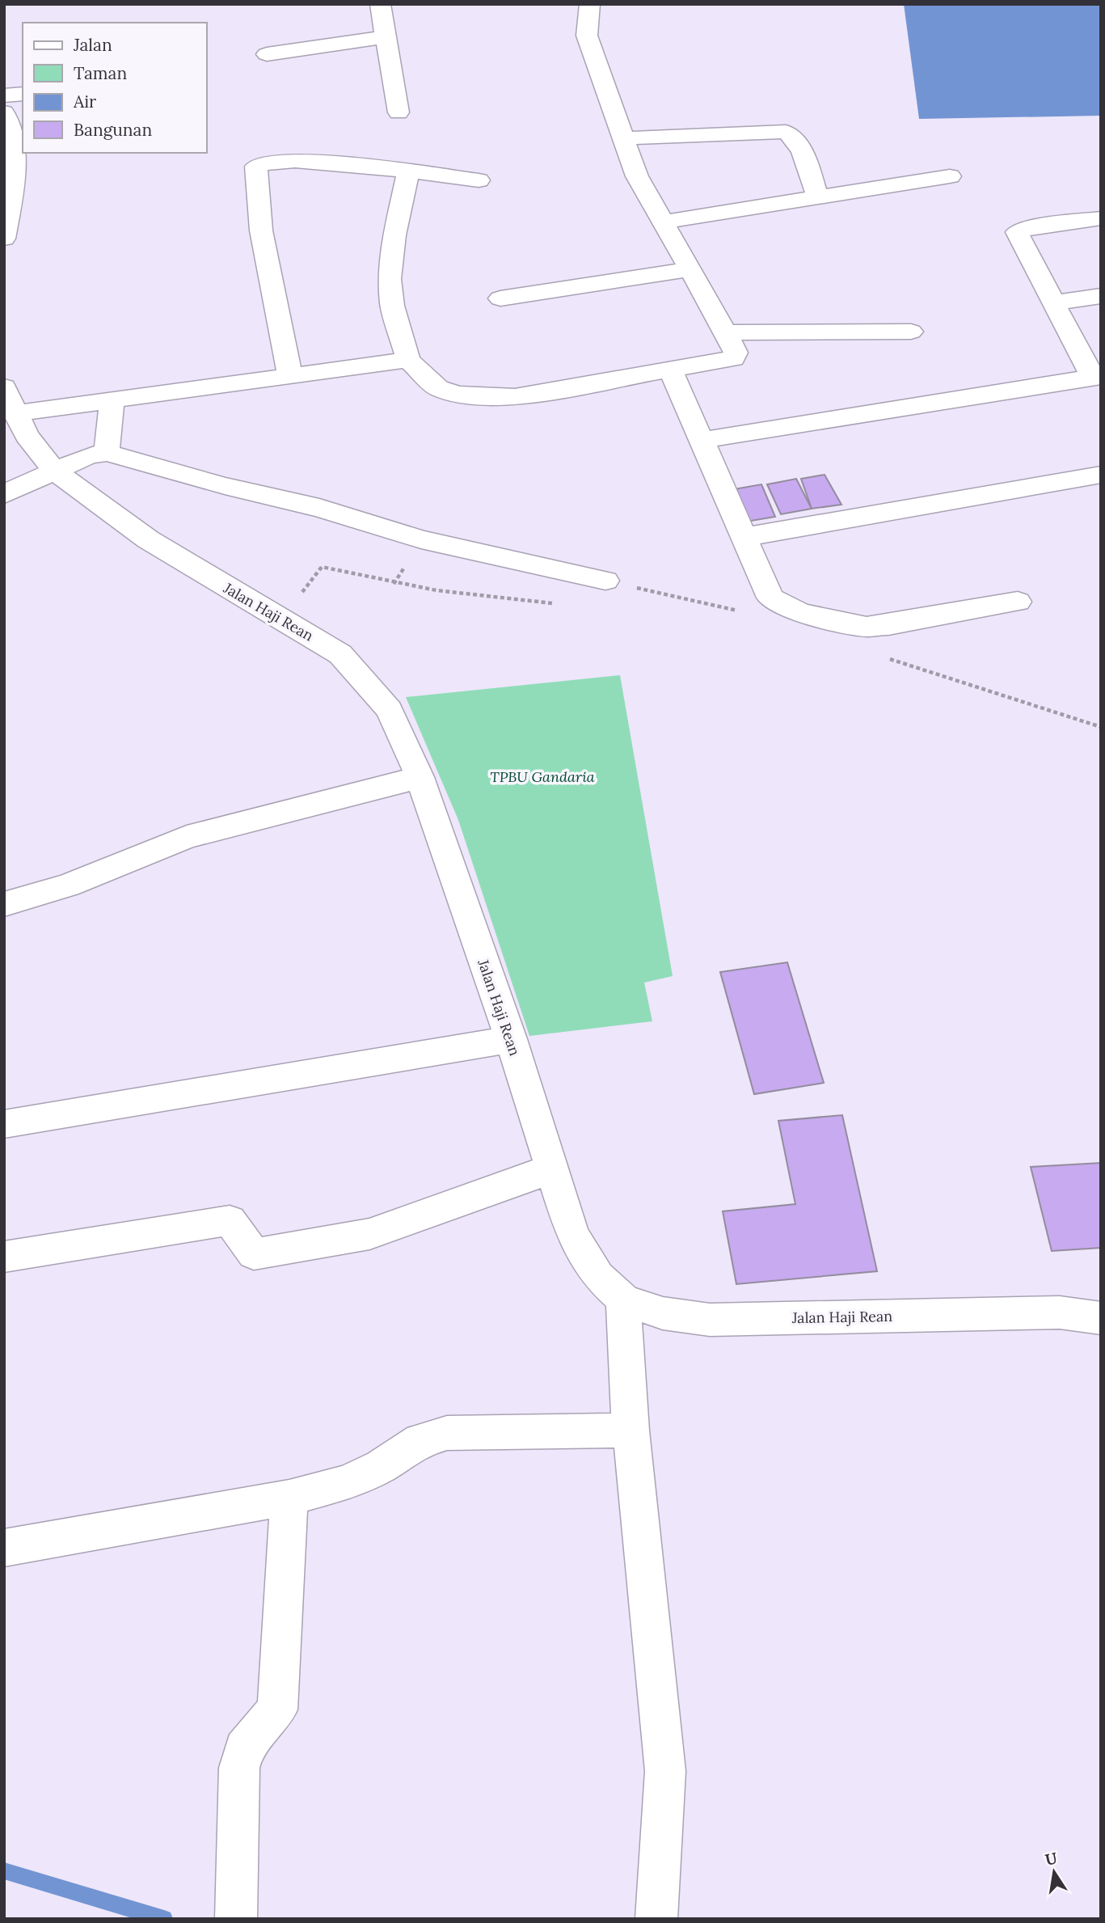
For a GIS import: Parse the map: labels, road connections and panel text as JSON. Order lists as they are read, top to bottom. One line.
{"streets":{"street":["Jalan Haji Rean"]},"parks":["TPBU Gandaria"],"legend":["Jalan","Taman","Air","Bangunan"],"north":"top"}
